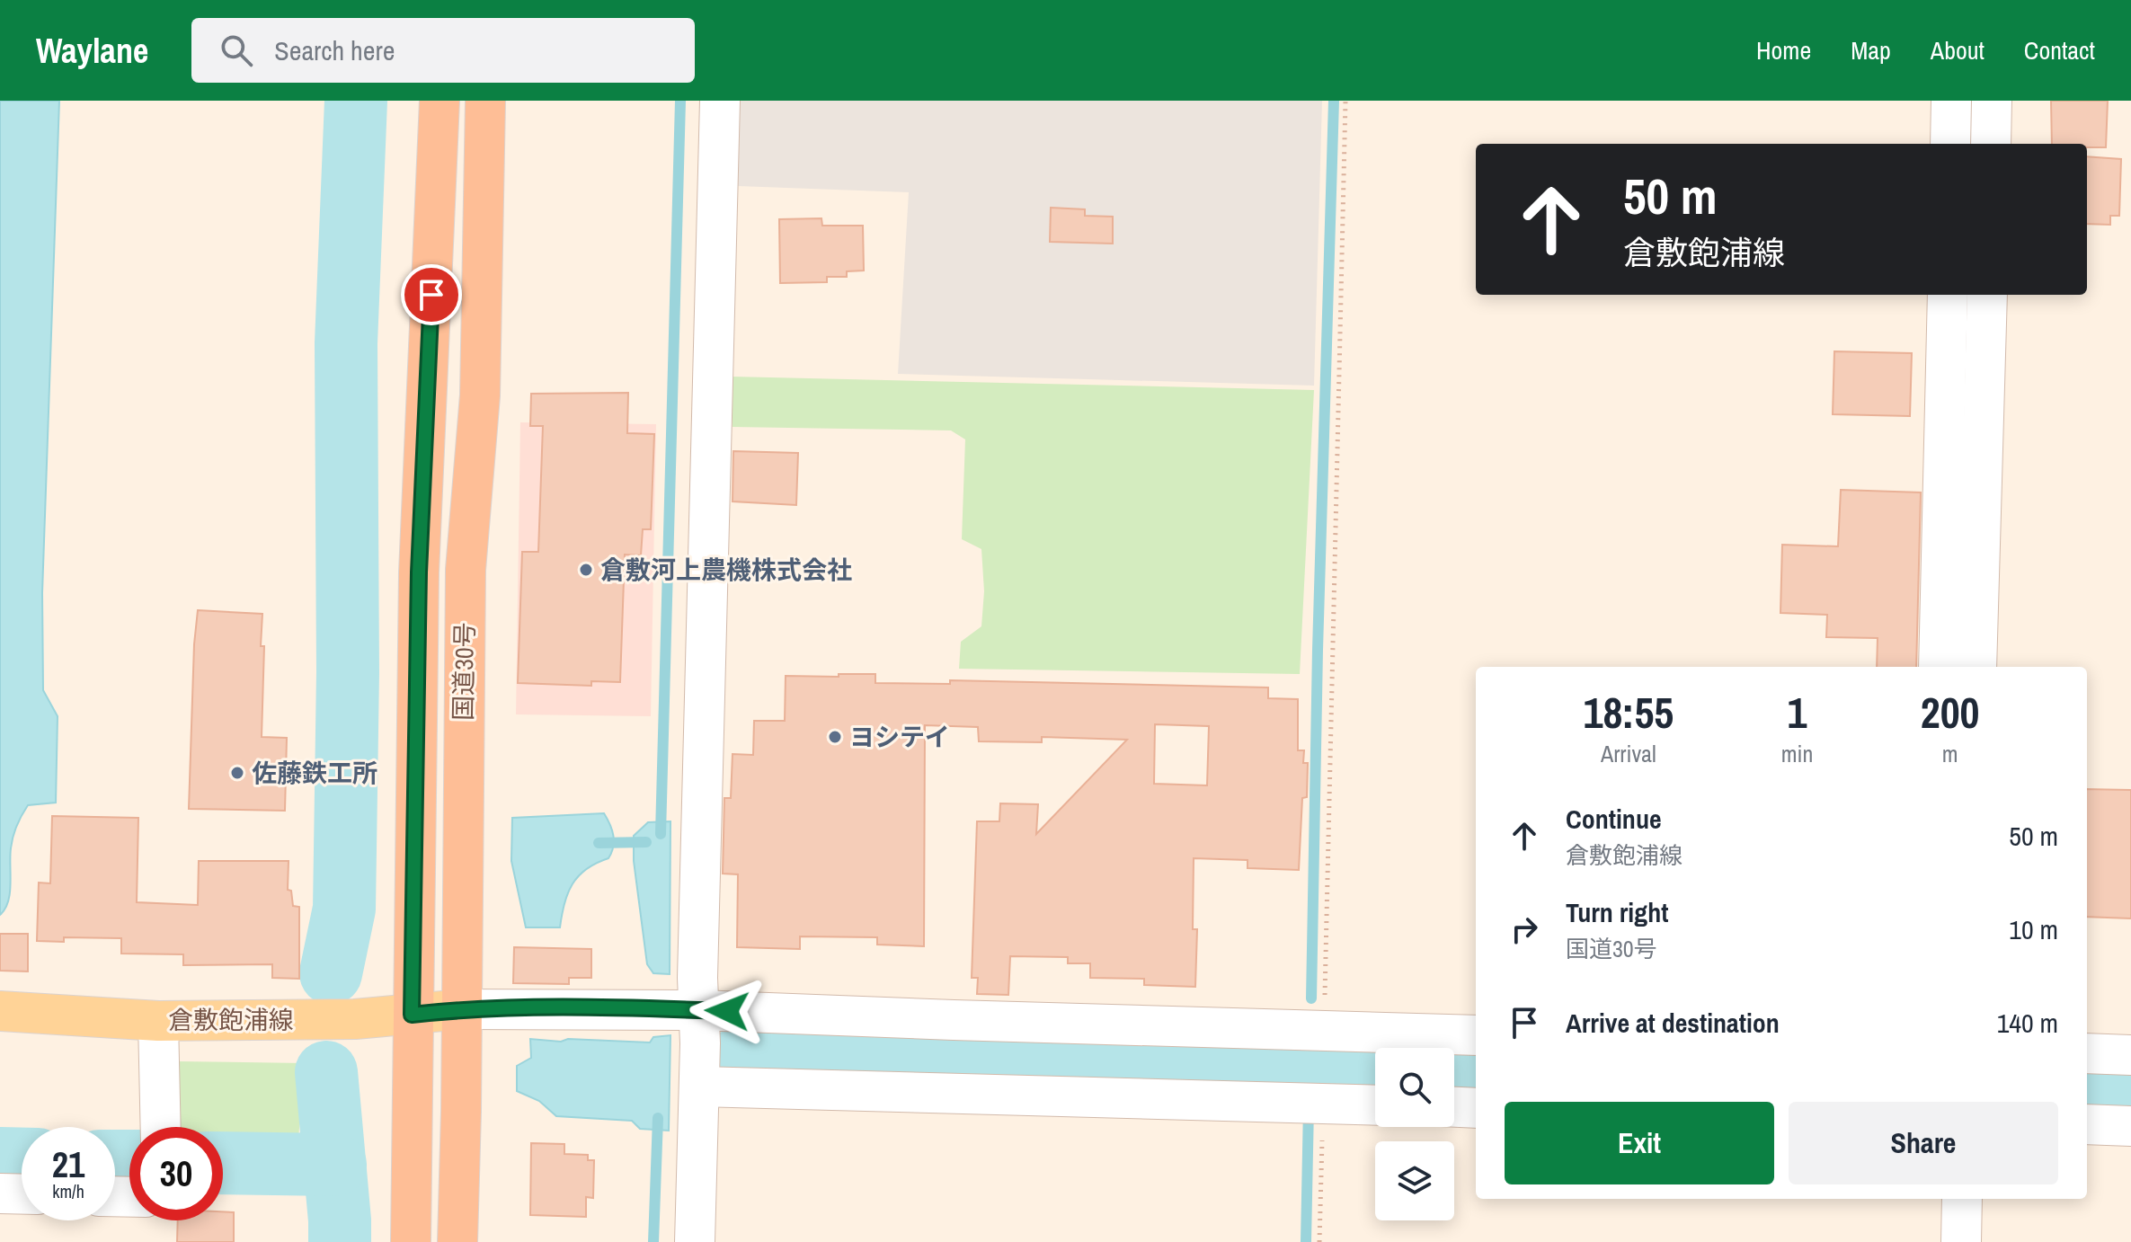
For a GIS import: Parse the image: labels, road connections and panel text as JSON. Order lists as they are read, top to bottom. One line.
{"streets":{"highway":["国道30号"],"main road":["倉敷飽浦線"]},"crossings":[["国道30号","倉敷飽浦線"]],"places":["倉敷河上農機株式会社","ヨシテイ","佐藤鉄工所"],"page":{"header":"Waylane","search":"Search here","nav":["Home","Map","About","Contact"],"turn":["50 m","倉敷飽浦線"],"eta":["18:55","Arrival","1","min","200","m"],"list":[{"name":"Continue","note":"倉敷飽浦線","value":"50 m"},{"name":"Turn right","note":"国道30号","value":"10 m"},{"name":"Arrive at destination","value":"140 m"}],"buttons":["Exit","Share"],"speed":"21 km/h","limit":"30"}}
